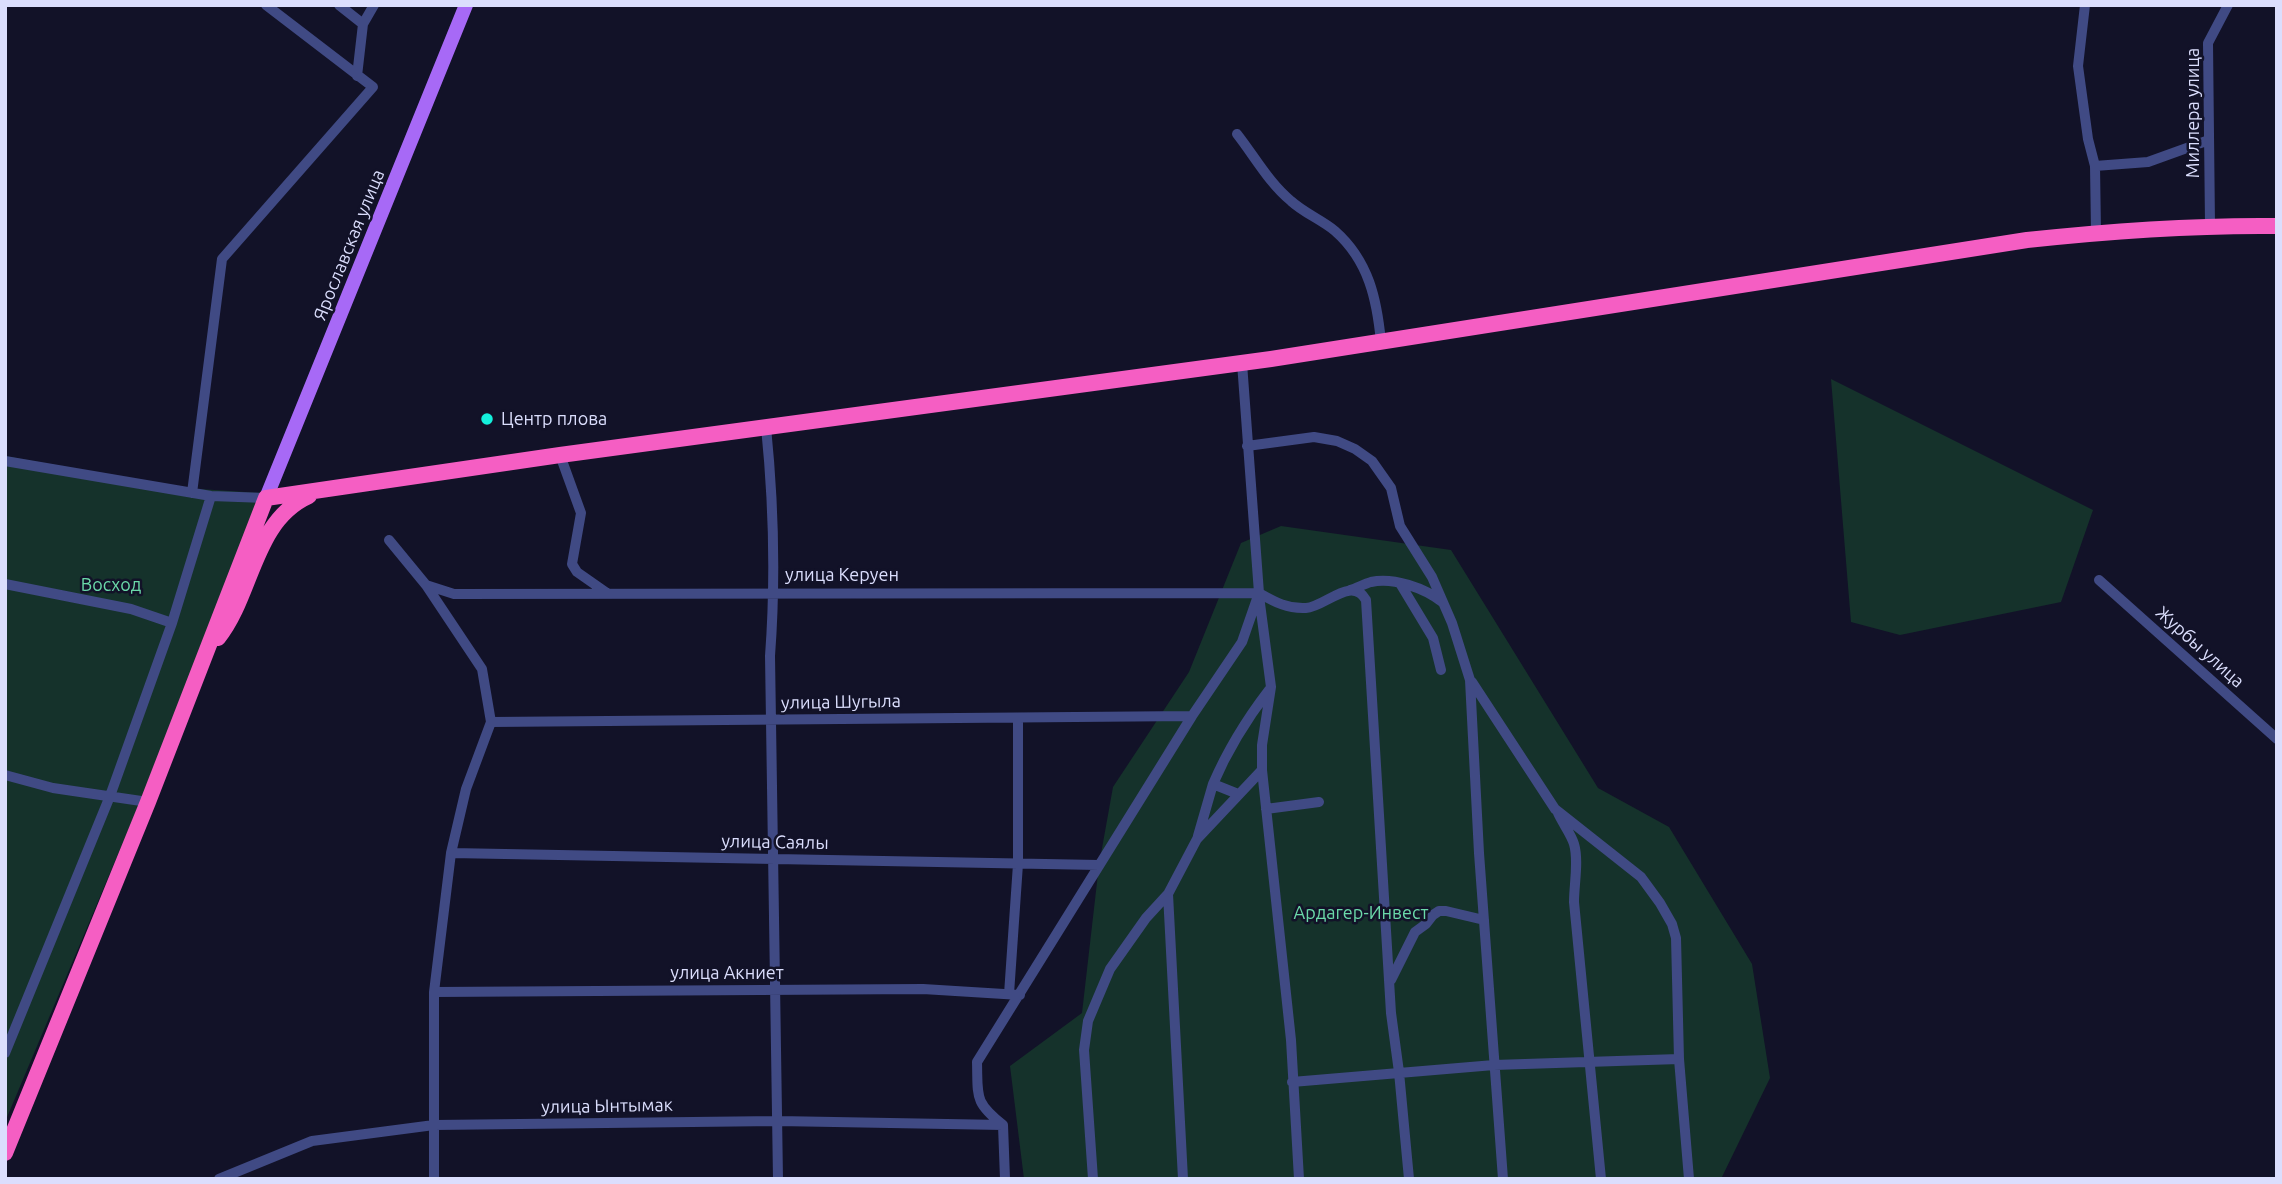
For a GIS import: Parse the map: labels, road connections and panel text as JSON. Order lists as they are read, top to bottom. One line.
{"streets":{"main road":["Ярославская улица"],"street":["Миллера улица","улица Керуен","Журбы улица","улица Шугыла","улица Саялы","улица Акниет","улица Ынтымак"]},"parks":["Восход","Ардагер-Инвест"],"places":["Центр плова"]}
